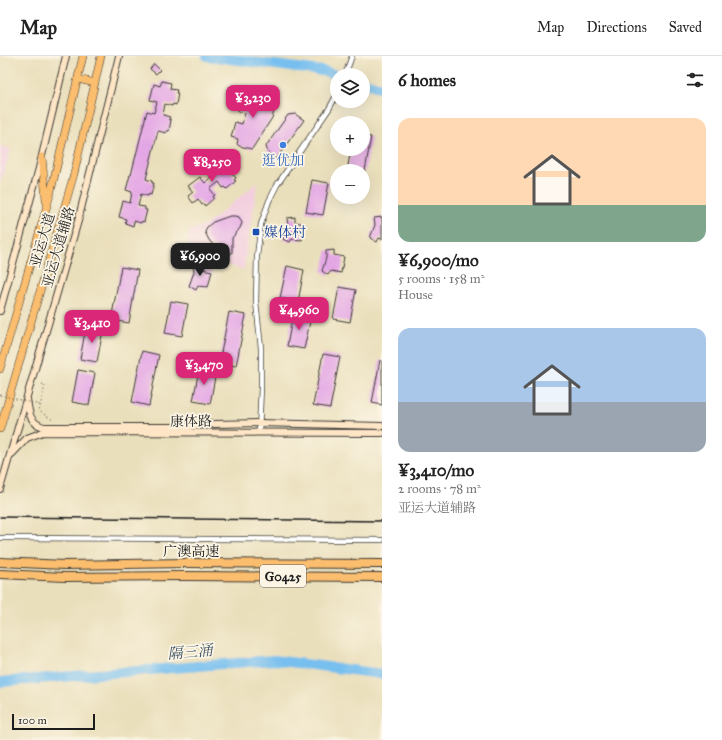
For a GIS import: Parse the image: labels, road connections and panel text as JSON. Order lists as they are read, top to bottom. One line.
{"streets":{"highway":["广澳高速","G0425"],"main road":["亚运大道"],"street":["亚运大道辅路","康体路"]},"crossings":[["亚运大道辅路","康体路"]],"water":["隔三涌"],"places":{"other":["逛优加"],"transit":["媒体村"]},"scale_bar":"100 m","page":{"header":"Map","nav":["Map","Directions","Saved"],"heading":"6 homes","map_buttons":["+","−"],"price":["¥3,230","¥8,250","¥6,900","¥4,960","¥3,410","¥3,470"],"list":[{"name":"¥6,900/mo","note":"5 rooms · 158 m² · House"},{"name":"¥3,410/mo","note":"2 rooms · 78 m² · 亚运大道辅路"}],"scale":"100 m"}}
